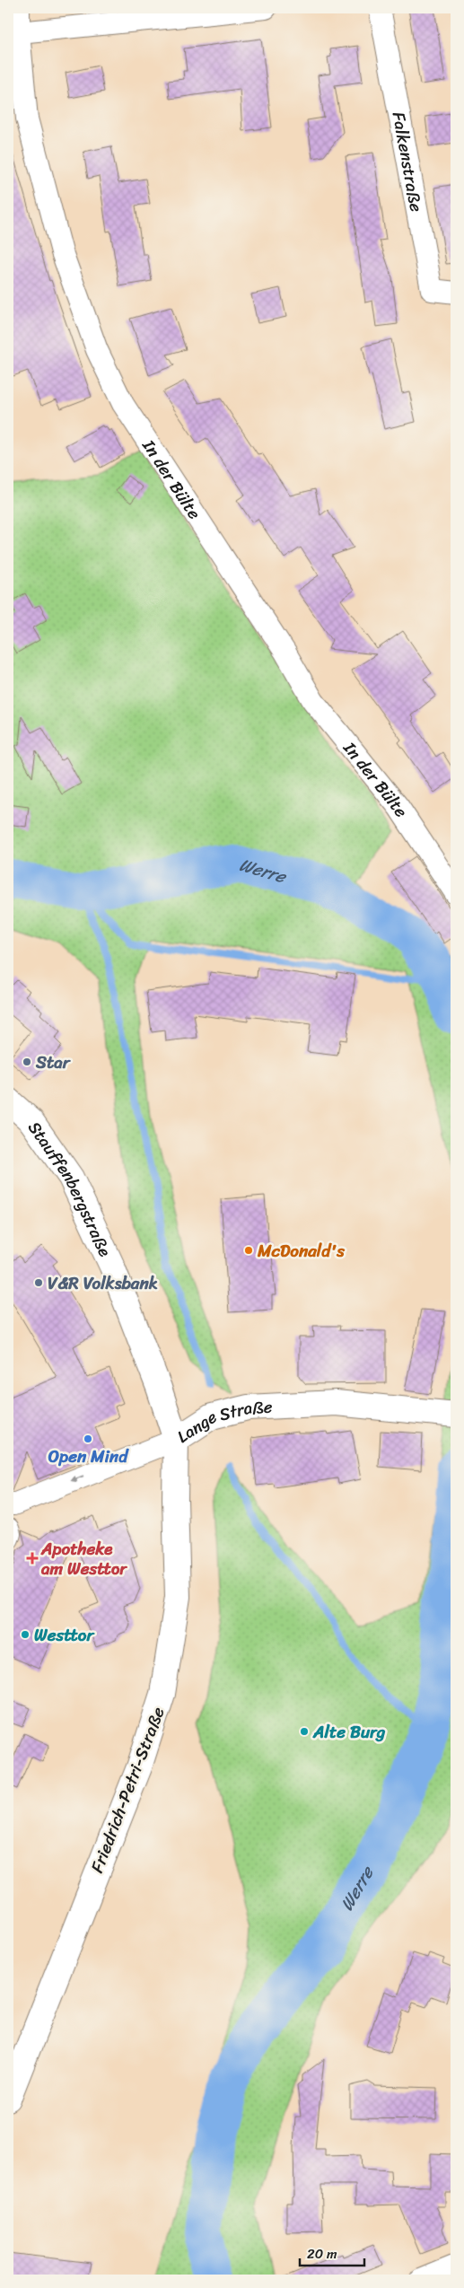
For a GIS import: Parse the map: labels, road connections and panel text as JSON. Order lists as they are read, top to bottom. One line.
{"streets":{"main road":["Stauffenbergstraße","Lange Straße","Friedrich-Petri-Straße"],"street":["Falkenstraße","In der Bülte"]},"crossings":[["Stauffenbergstraße","Lange Straße"],["Stauffenbergstraße","Friedrich-Petri-Straße"],["Lange Straße","Friedrich-Petri-Straße"]],"one_way":["Lange Straße"],"water":["Werre"],"places":{"other":["Star","McDonald's","V&R Volksbank","Open Mind","Westtor","Alte Burg"],"health":["Apotheke am Westtor"]},"scale_bar":"20 m"}
